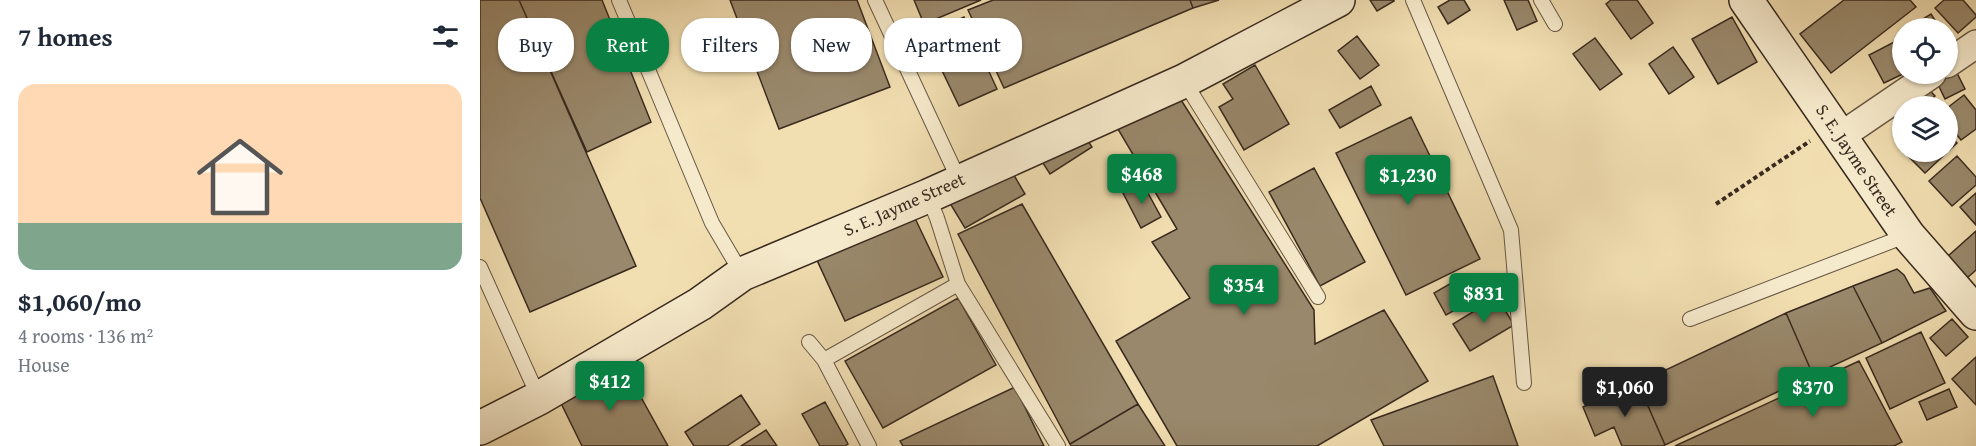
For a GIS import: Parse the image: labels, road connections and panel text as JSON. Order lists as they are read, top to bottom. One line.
{"streets":{"street":["S. E. Jayme Street"]},"page":{"heading":"7 homes","chip":["Buy","Rent","Filters","New","Apartment"],"list":[{"name":"$1,060/mo","note":"4 rooms · 136 m² · House"}],"price":["$468","$1,230","$354","$831","$412","$1,060","$370"]}}
